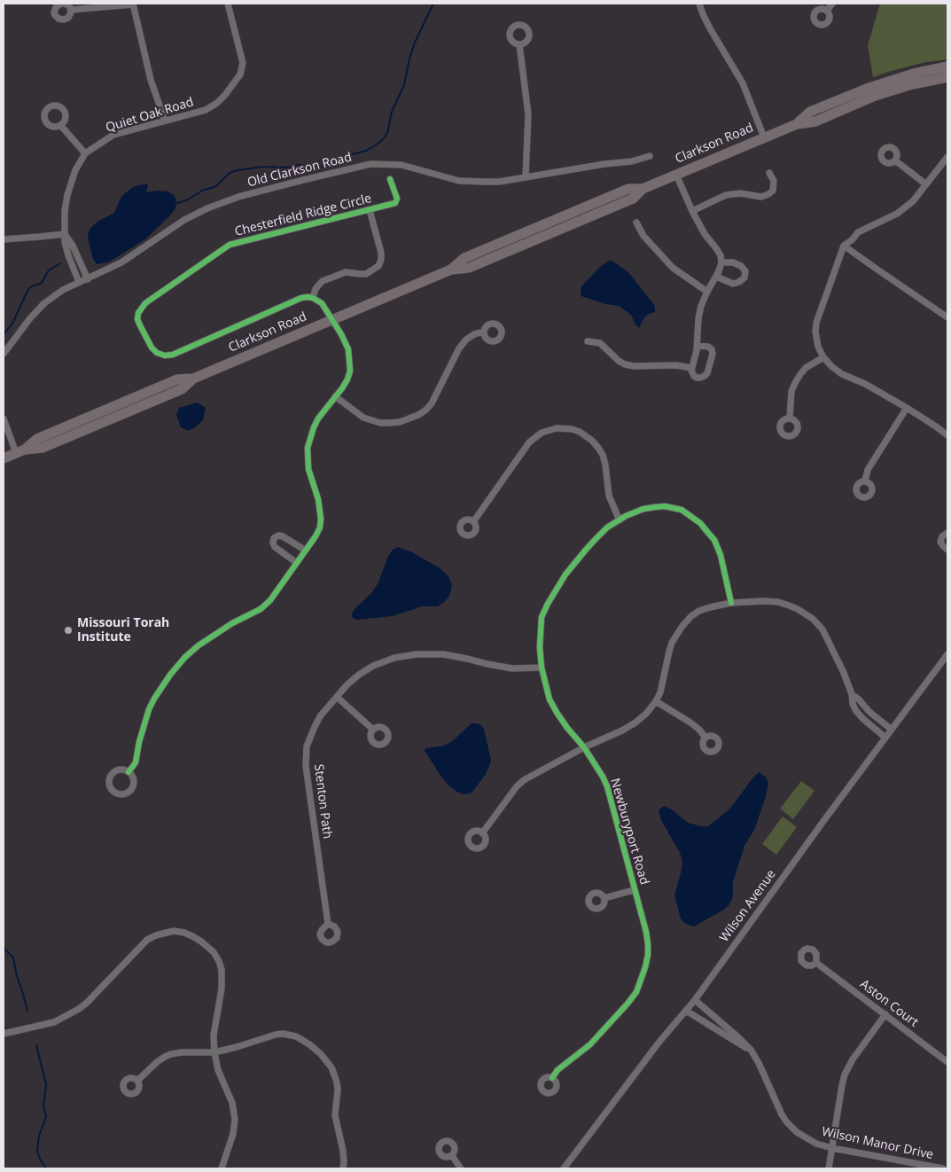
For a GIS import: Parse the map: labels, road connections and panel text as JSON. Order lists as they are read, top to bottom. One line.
{"streets":{"main road":["Clarkson Road"],"street":["Quiet Oak Road","Old Clarkson Road","Chesterfield Ridge Circle","Stenton Path","Newburyport Road","Wilson Avenue","Aston Court","Wilson Manor Drive"]},"crossings":[["Quiet Oak Road","Old Clarkson Road"],["Stenton Path","Newburyport Road"],["Wilson Avenue","Wilson Manor Drive"]],"places":["Missouri Torah Institute"]}
